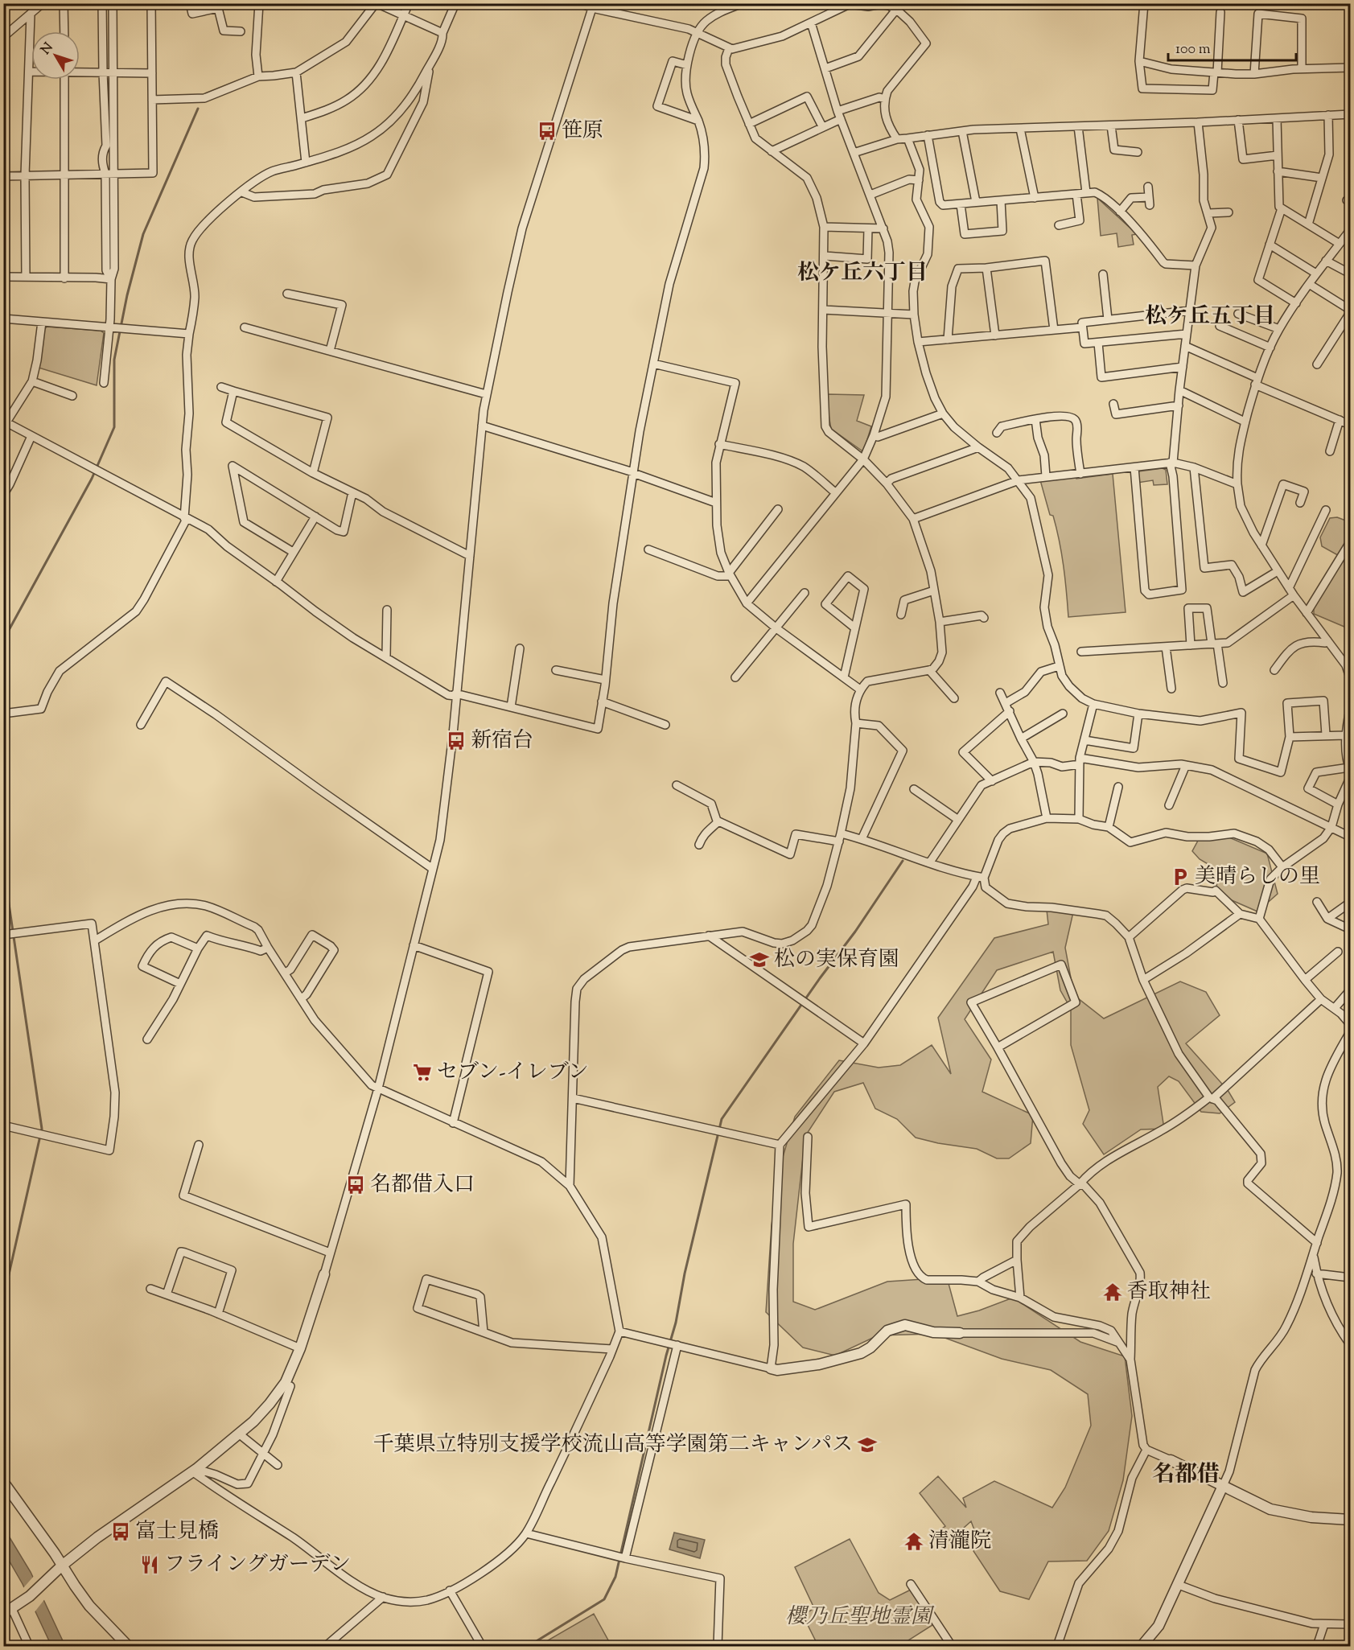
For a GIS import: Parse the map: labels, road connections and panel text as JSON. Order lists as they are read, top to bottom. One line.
{"districts":["松ケ丘六丁目","松ケ丘五丁目","名都借"],"parks":["櫻乃丘聖地霊園"],"places":{"bus stop":["笹原","新宿台","名都借入口","富士見橋"],"parking":["美晴らしの里"],"school or university":["松の実保育園","千葉県立特別支援学校流山高等学園第二キャンパス"],"supermarket":["セブン-イレブン"],"temple":["香取神社","清瀧院"],"restaurant":["フライングガーデン"]},"scale_bar":"100 m","north":"top left"}
